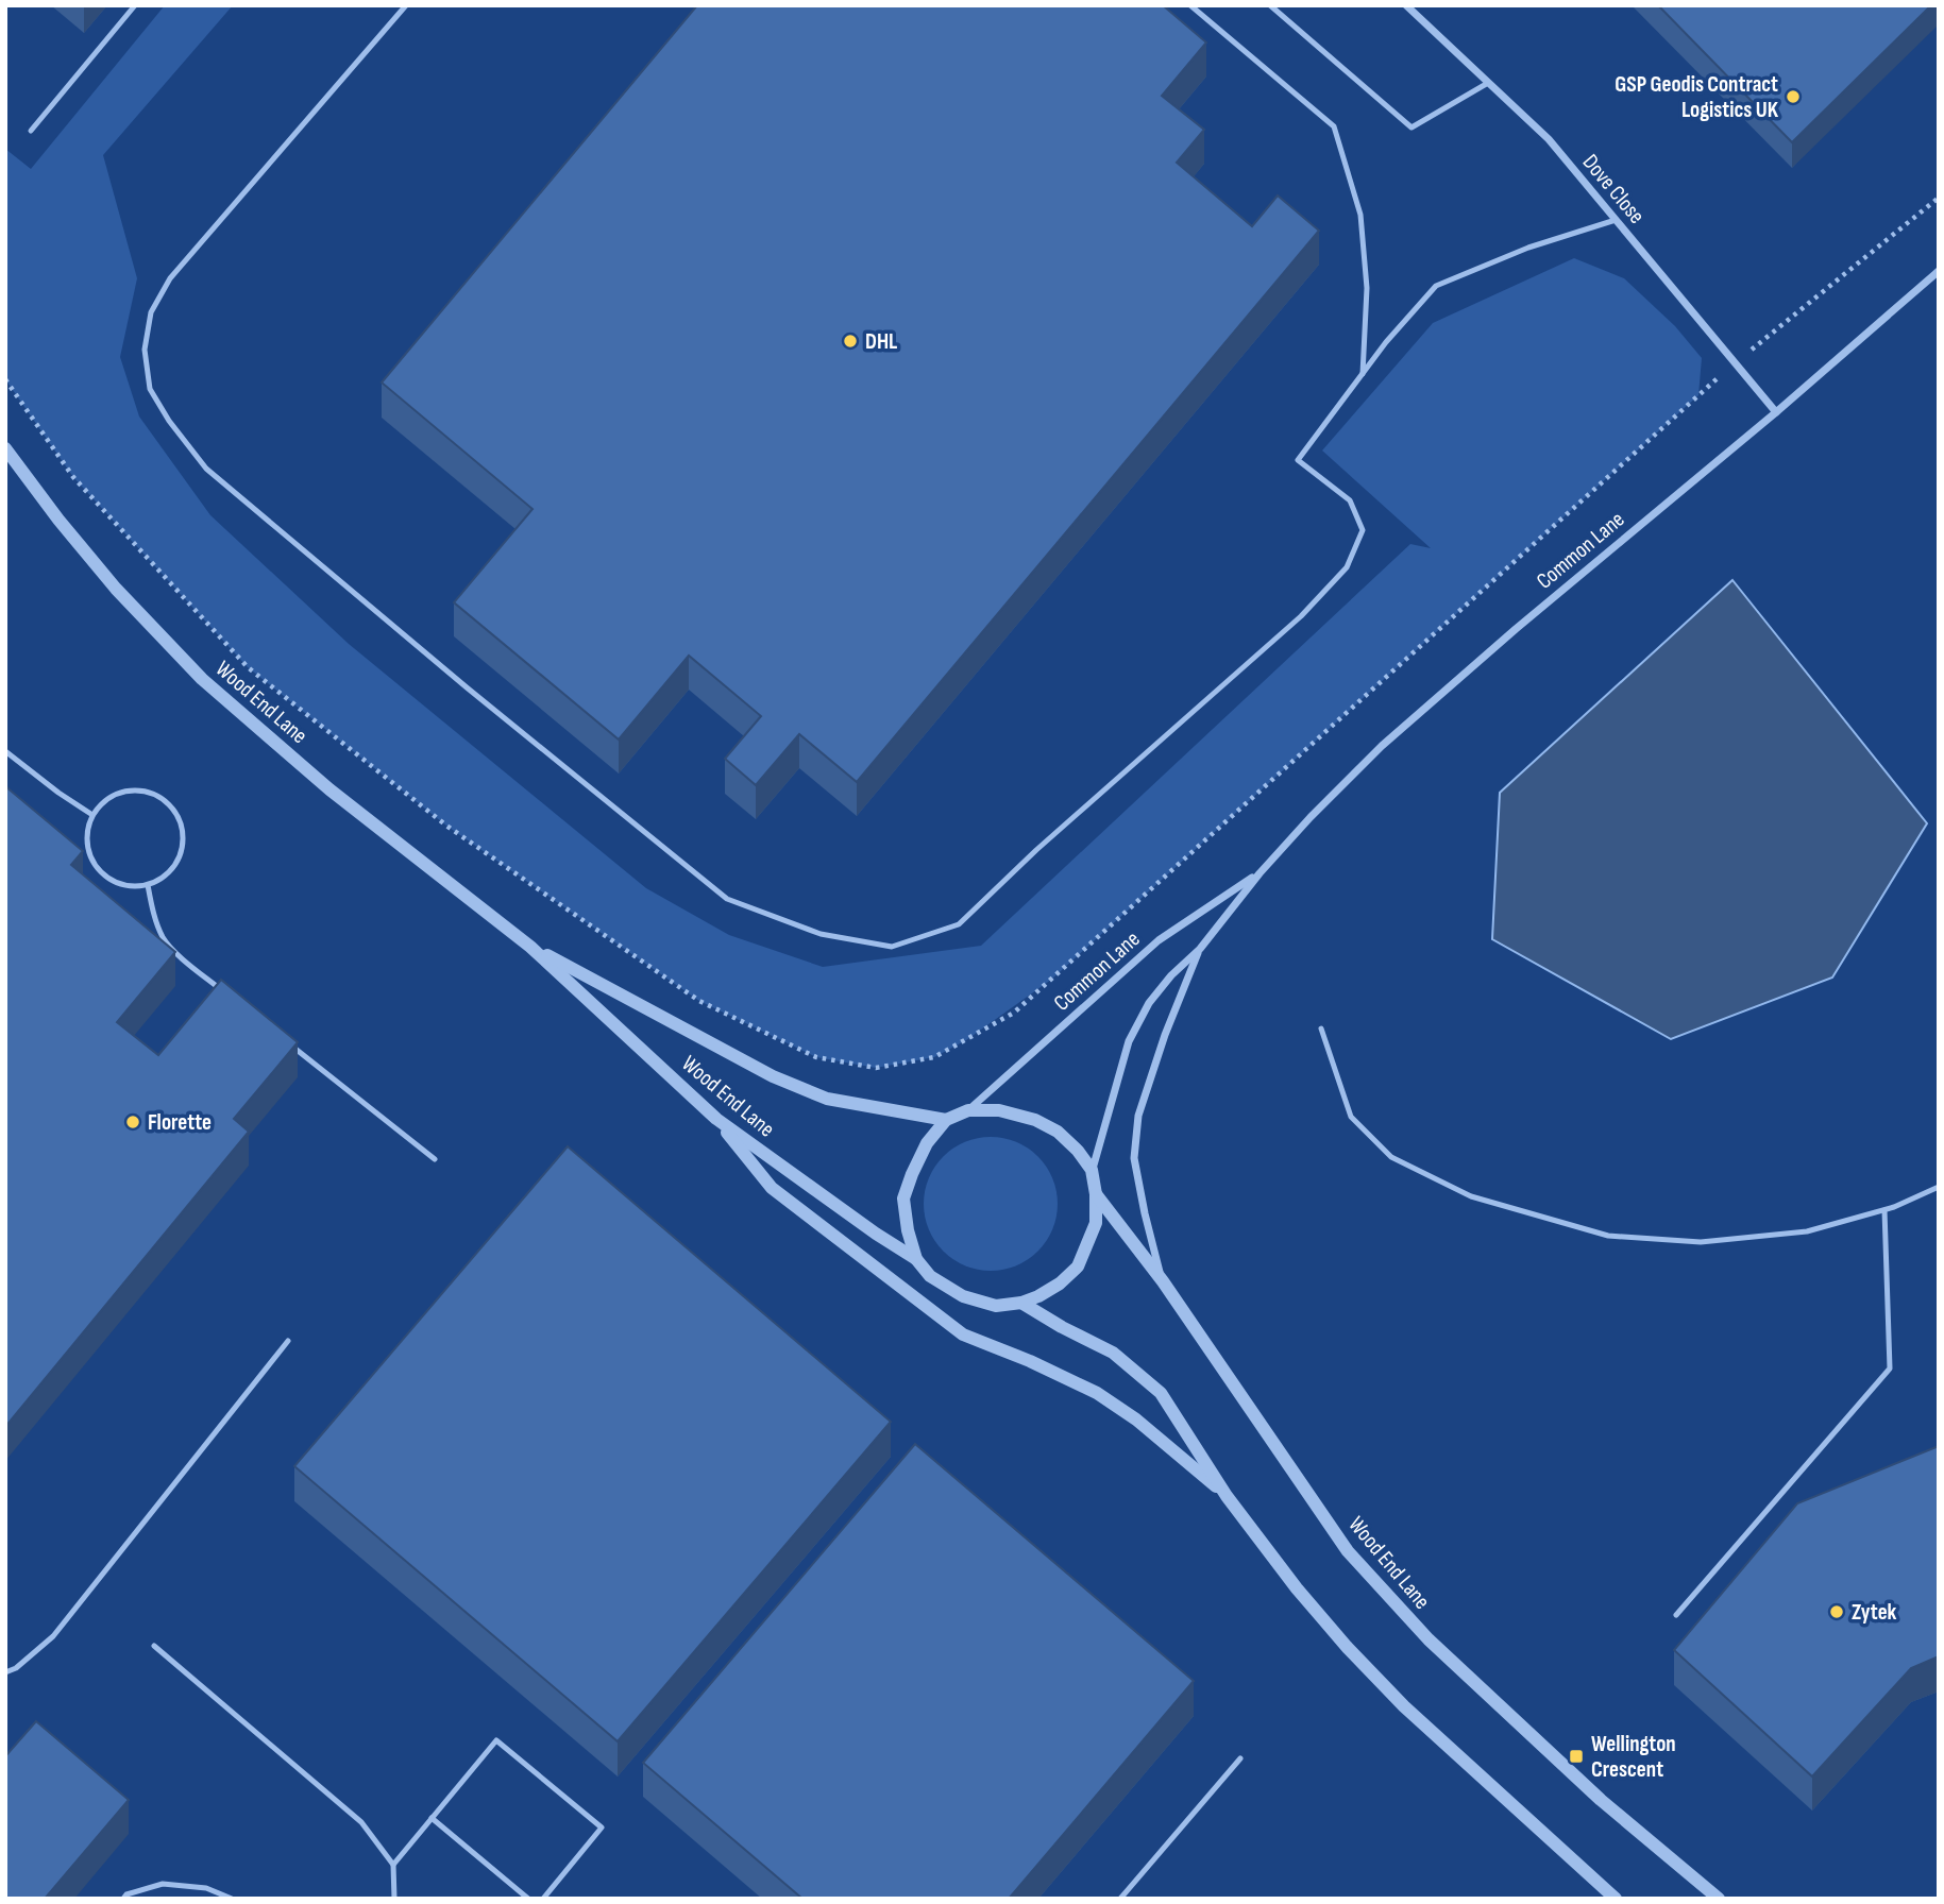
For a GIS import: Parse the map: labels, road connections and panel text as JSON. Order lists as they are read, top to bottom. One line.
{"streets":{"street":["Dove Close","Common Lane","Wood End Lane"]},"crossings":[["Dove Close","Common Lane"],["Common Lane","Wood End Lane"]],"places":{"other":["GSP Geodis Contract Logistics UK","DHL","Florette","Zytek"],"transit":["Wellington Crescent"]}}
